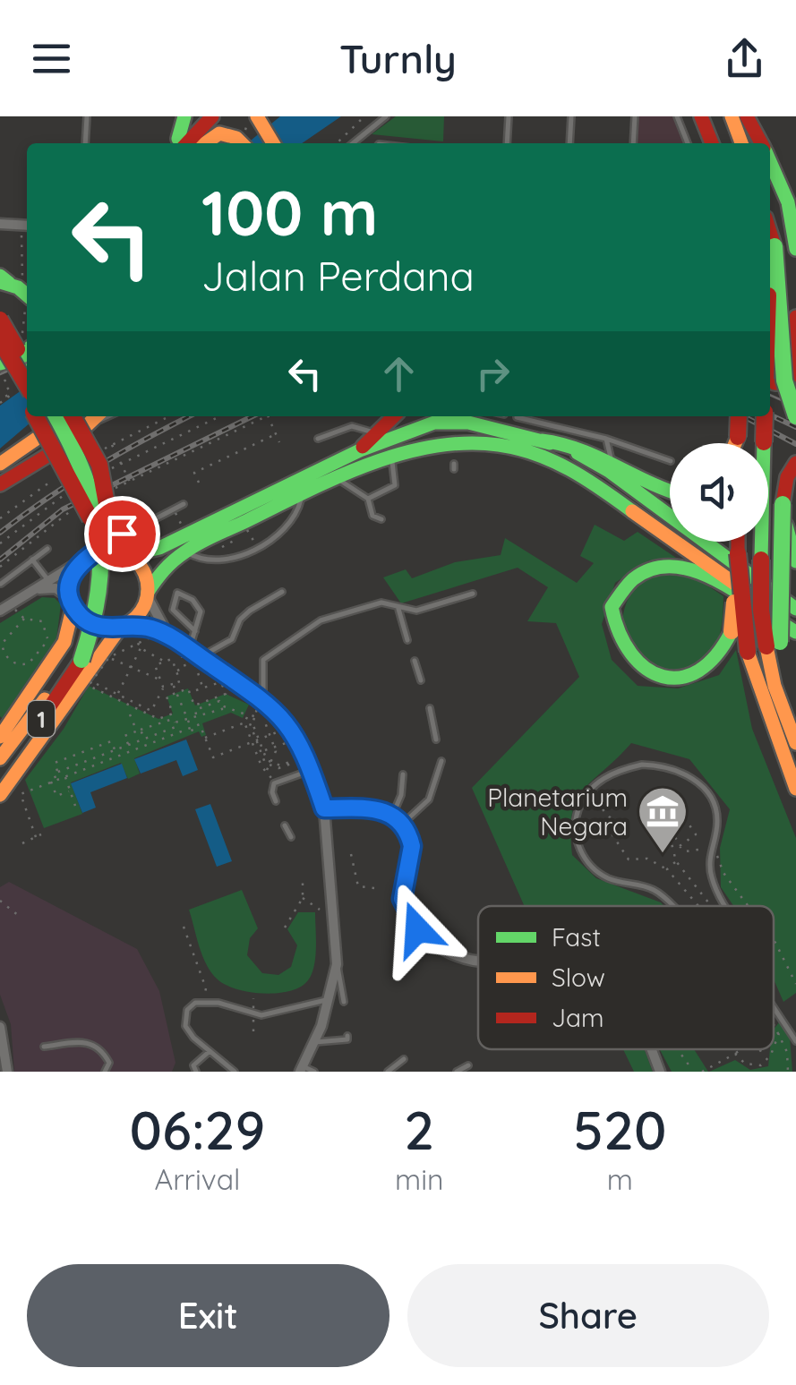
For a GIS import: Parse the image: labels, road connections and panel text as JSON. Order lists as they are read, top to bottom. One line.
{"streets":{"main road":["1"]},"places":{"museum":["Planetarium Negara"]},"legend":["Fast","Slow","Jam"],"page":{"header":"Turnly","turn":["100 m","Jalan Perdana"],"eta":["06:29","Arrival","2","min","520","m"],"buttons":["Exit","Share"]}}
